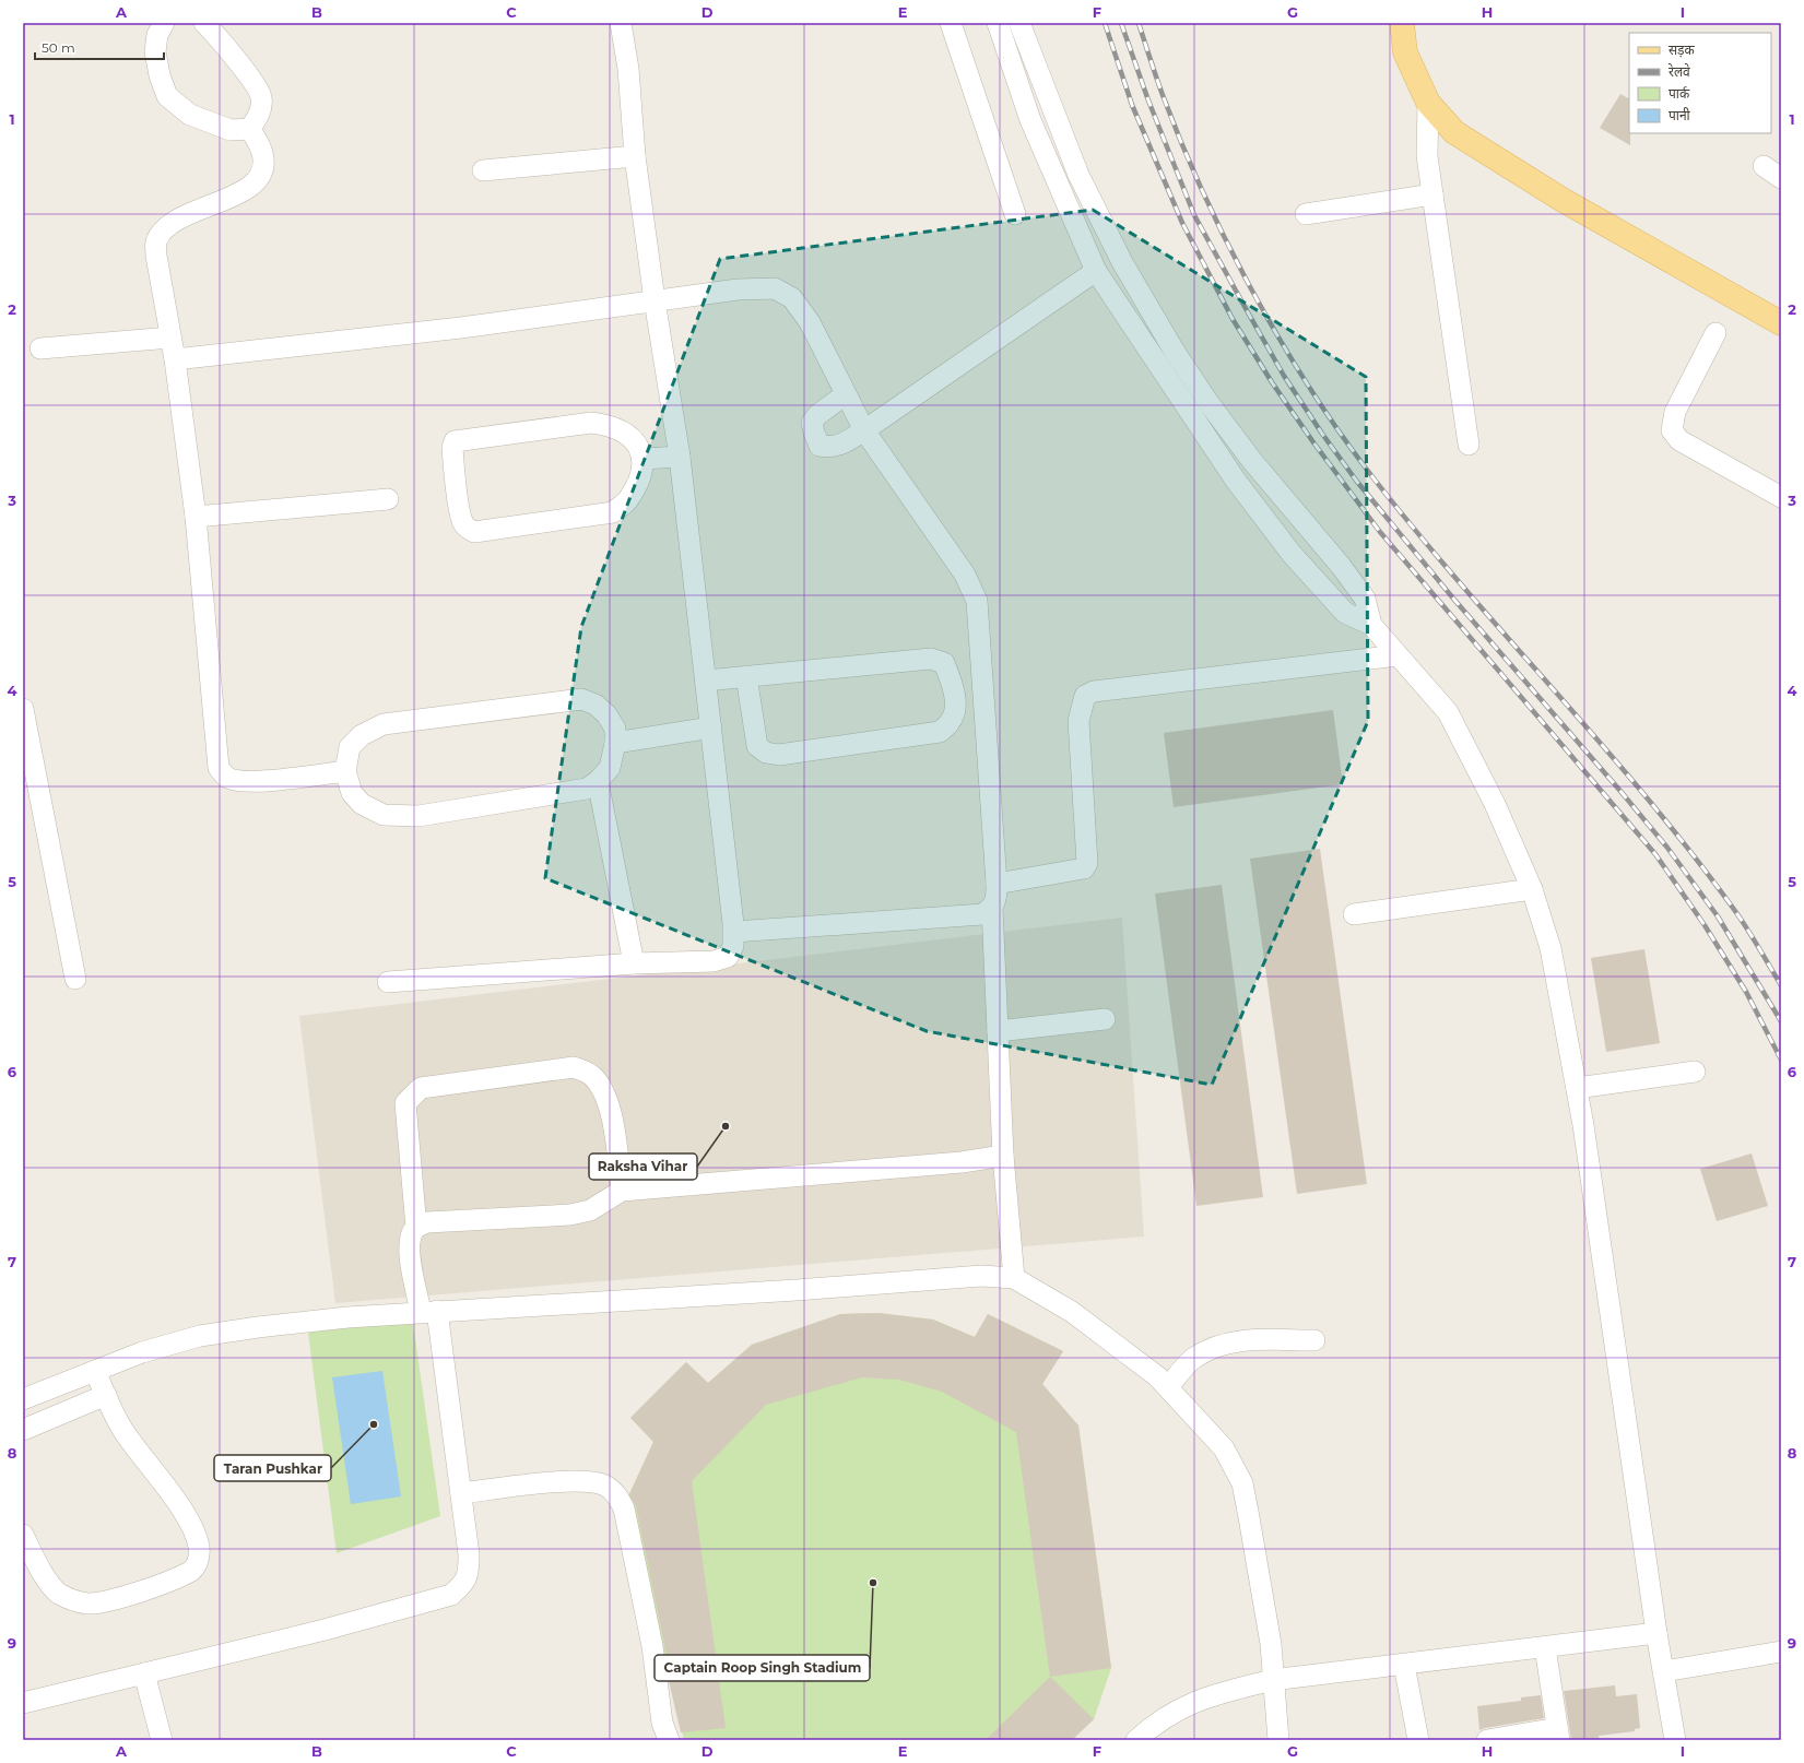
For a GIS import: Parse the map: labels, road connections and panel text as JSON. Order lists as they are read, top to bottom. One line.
{"places":["Raksha Vihar","Taran Pushkar","Captain Roop Singh Stadium"],"legend":["सड़क","रेलवे","पार्क","पानी"],"scale_bar":"50 m","grid":{"columns":["A","B","C","D","E","F","G","H","I"],"rows":["1","2","3","4","5","6","7","8","9"]}}
